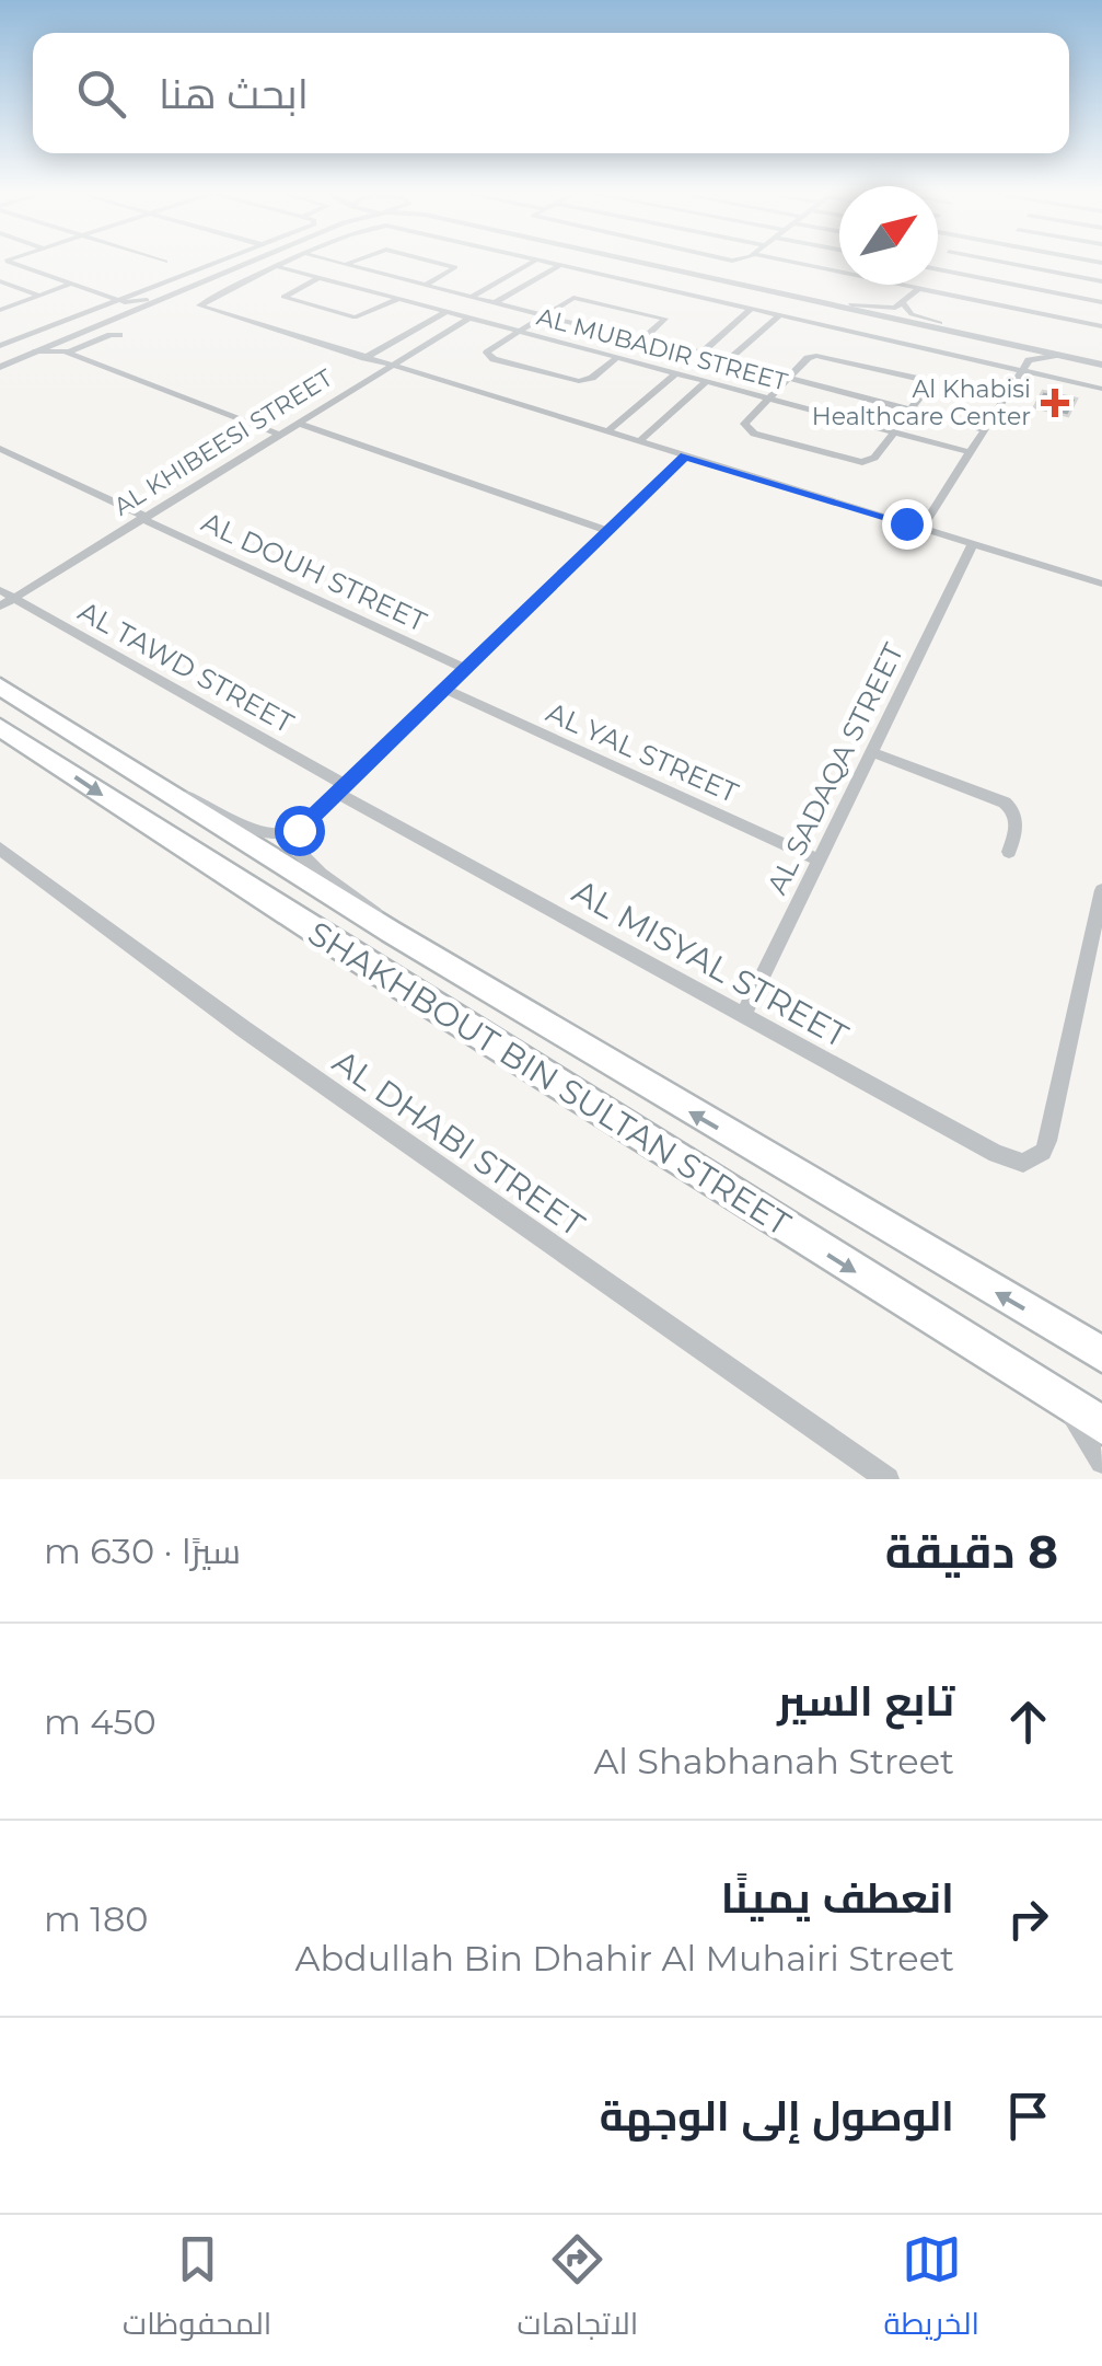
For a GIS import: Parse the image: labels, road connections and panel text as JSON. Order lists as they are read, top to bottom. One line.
{"streets":{"main road":["SHAKHBOUT BIN SULTAN STREET"],"street":["AL MUBADIR STREET","AL KHIBEESI STREET","AL DOUH STREET","AL TAWD STREET","AL YAL STREET","AL SADAQA STREET","AL MISYAL STREET","AL DHABI STREET"]},"crossings":[["AL MUBADIR STREET","AL KHIBEESI STREET"],["AL KHIBEESI STREET","AL DOUH STREET"],["AL KHIBEESI STREET","AL TAWD STREET"],["AL TAWD STREET","AL MISYAL STREET"],["AL YAL STREET","AL SADAQA STREET"],["AL SADAQA STREET","AL MISYAL STREET"]],"places":{"health":["Al Khabisi Healthcare Center"]},"north":"top right","page":{"search":"ابحث هنا","heading":["8 دقيقة","سيرًا · 630 m"],"list":[["تابع السير","Al Shabhanah Street","450 m"],["انعطف يمينًا","Abdullah Bin Dhahir Al Muhairi Street","180 m"],"الوصول إلى الوجهة"],"nav":["الخريطة","الاتجاهات","المحفوظات"]}}
